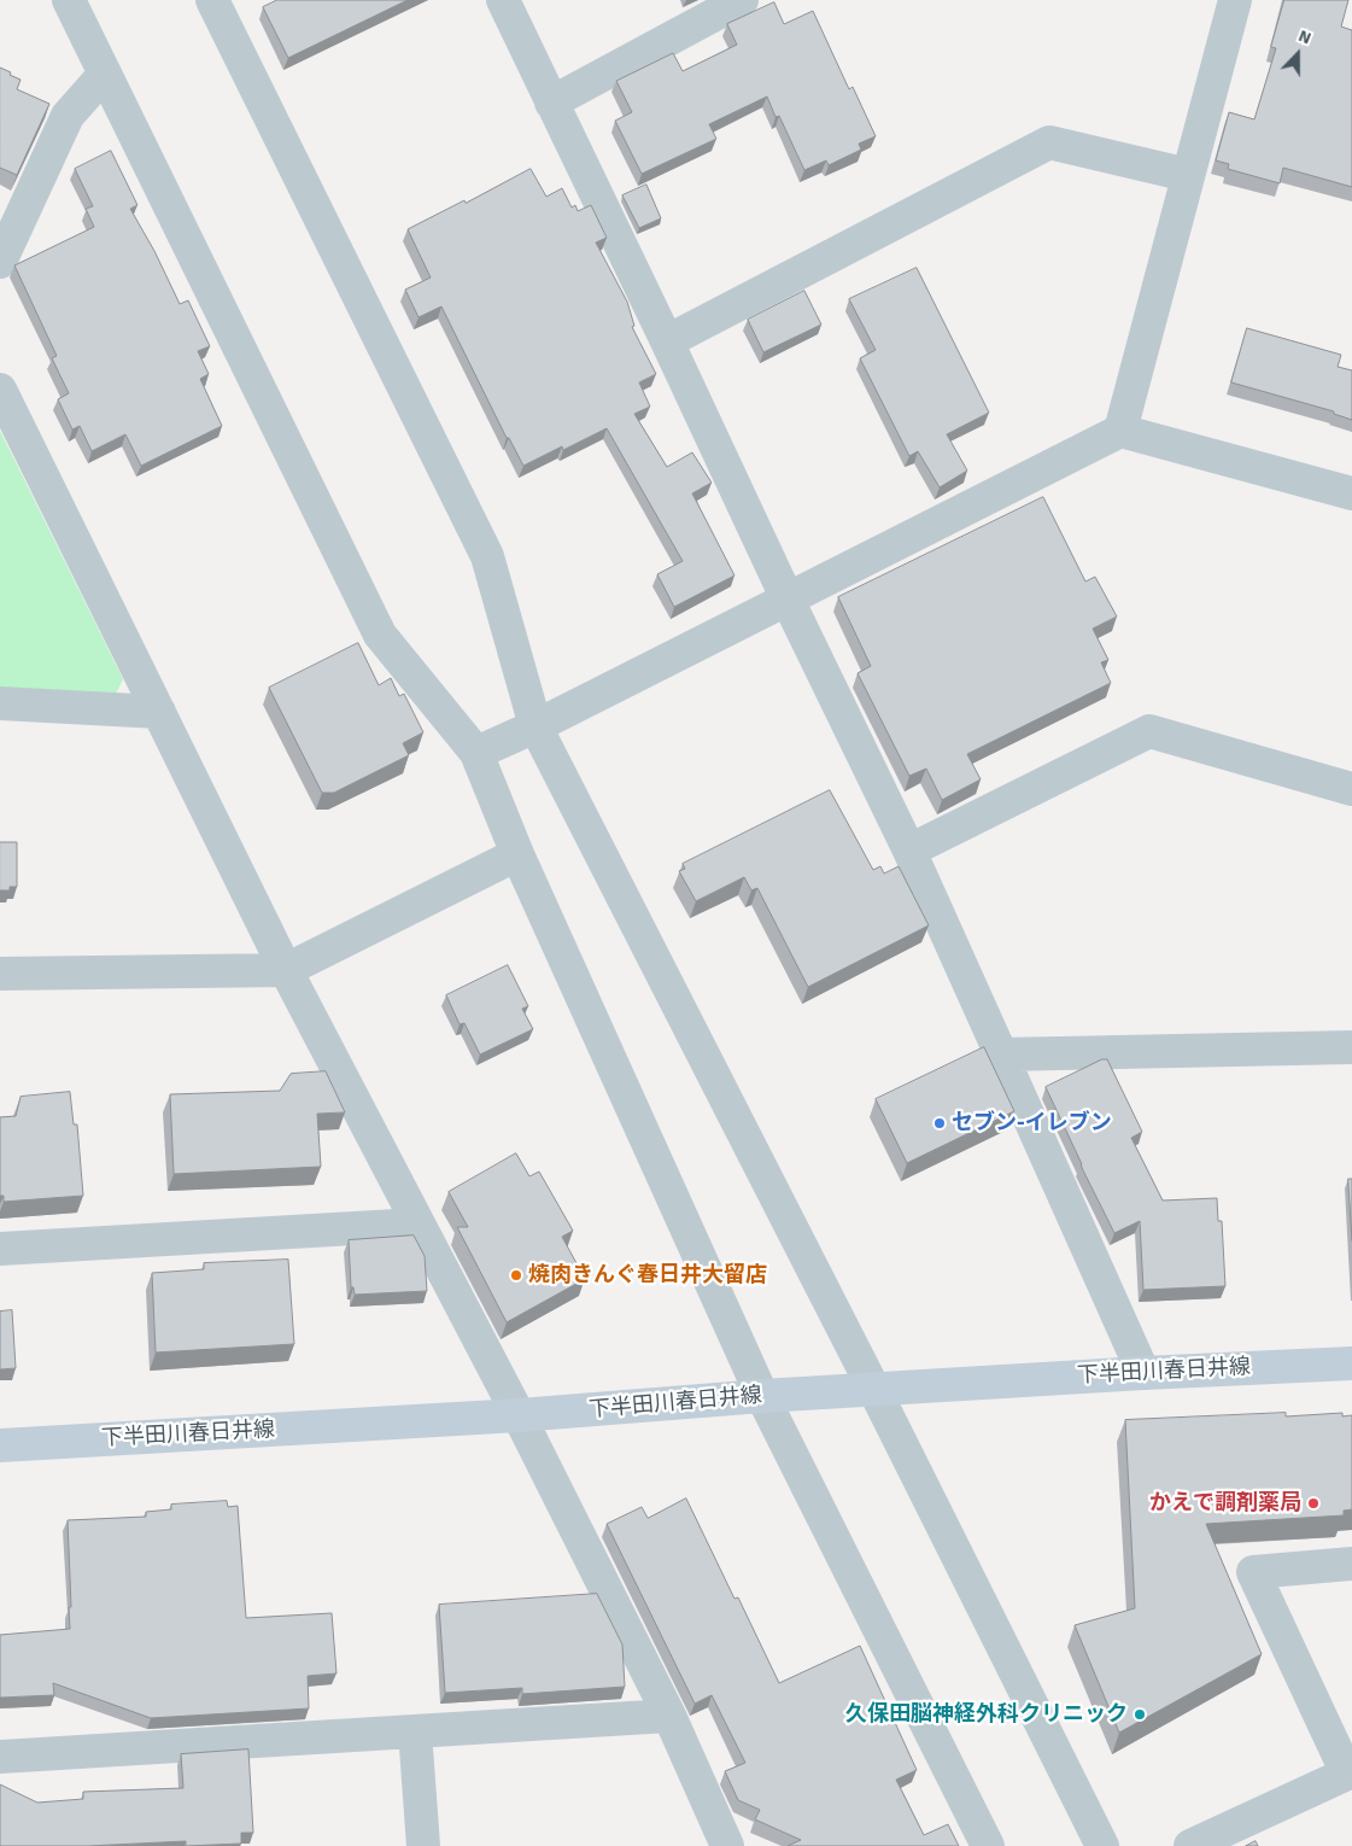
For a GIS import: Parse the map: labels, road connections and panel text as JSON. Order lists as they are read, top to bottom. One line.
{"streets":{"main road":["下半田川春日井線"]},"places":["セブン-イレブン","焼肉きんぐ春日井大留店","かえで調剤薬局","久保田脳神経外科クリニック"],"north":"top"}
